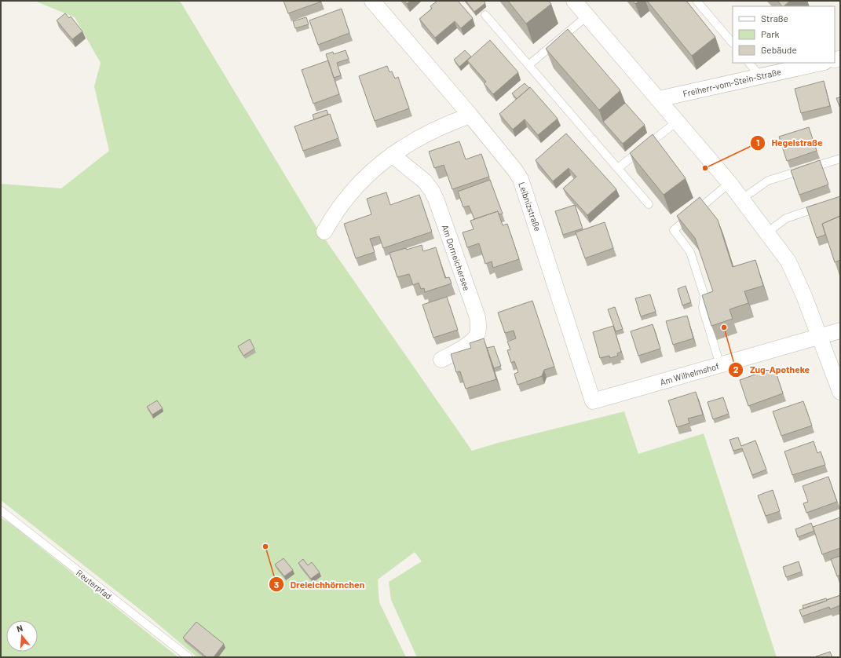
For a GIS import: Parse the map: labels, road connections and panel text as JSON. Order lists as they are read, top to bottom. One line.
{"streets":{"street":["Freiherr-vom-Stein-Straße","Leibnizstraße","Am Dorneichersee","Am Wilhelmshof"],"lane":["Reuterpfad"]},"crossings":[["Leibnizstraße","Am Wilhelmshof"]],"places":["Hegelstraße","Zug-Apotheke","Dreieichhörnchen"],"legend":["Straße","Park","Gebäude"],"north":"top"}
